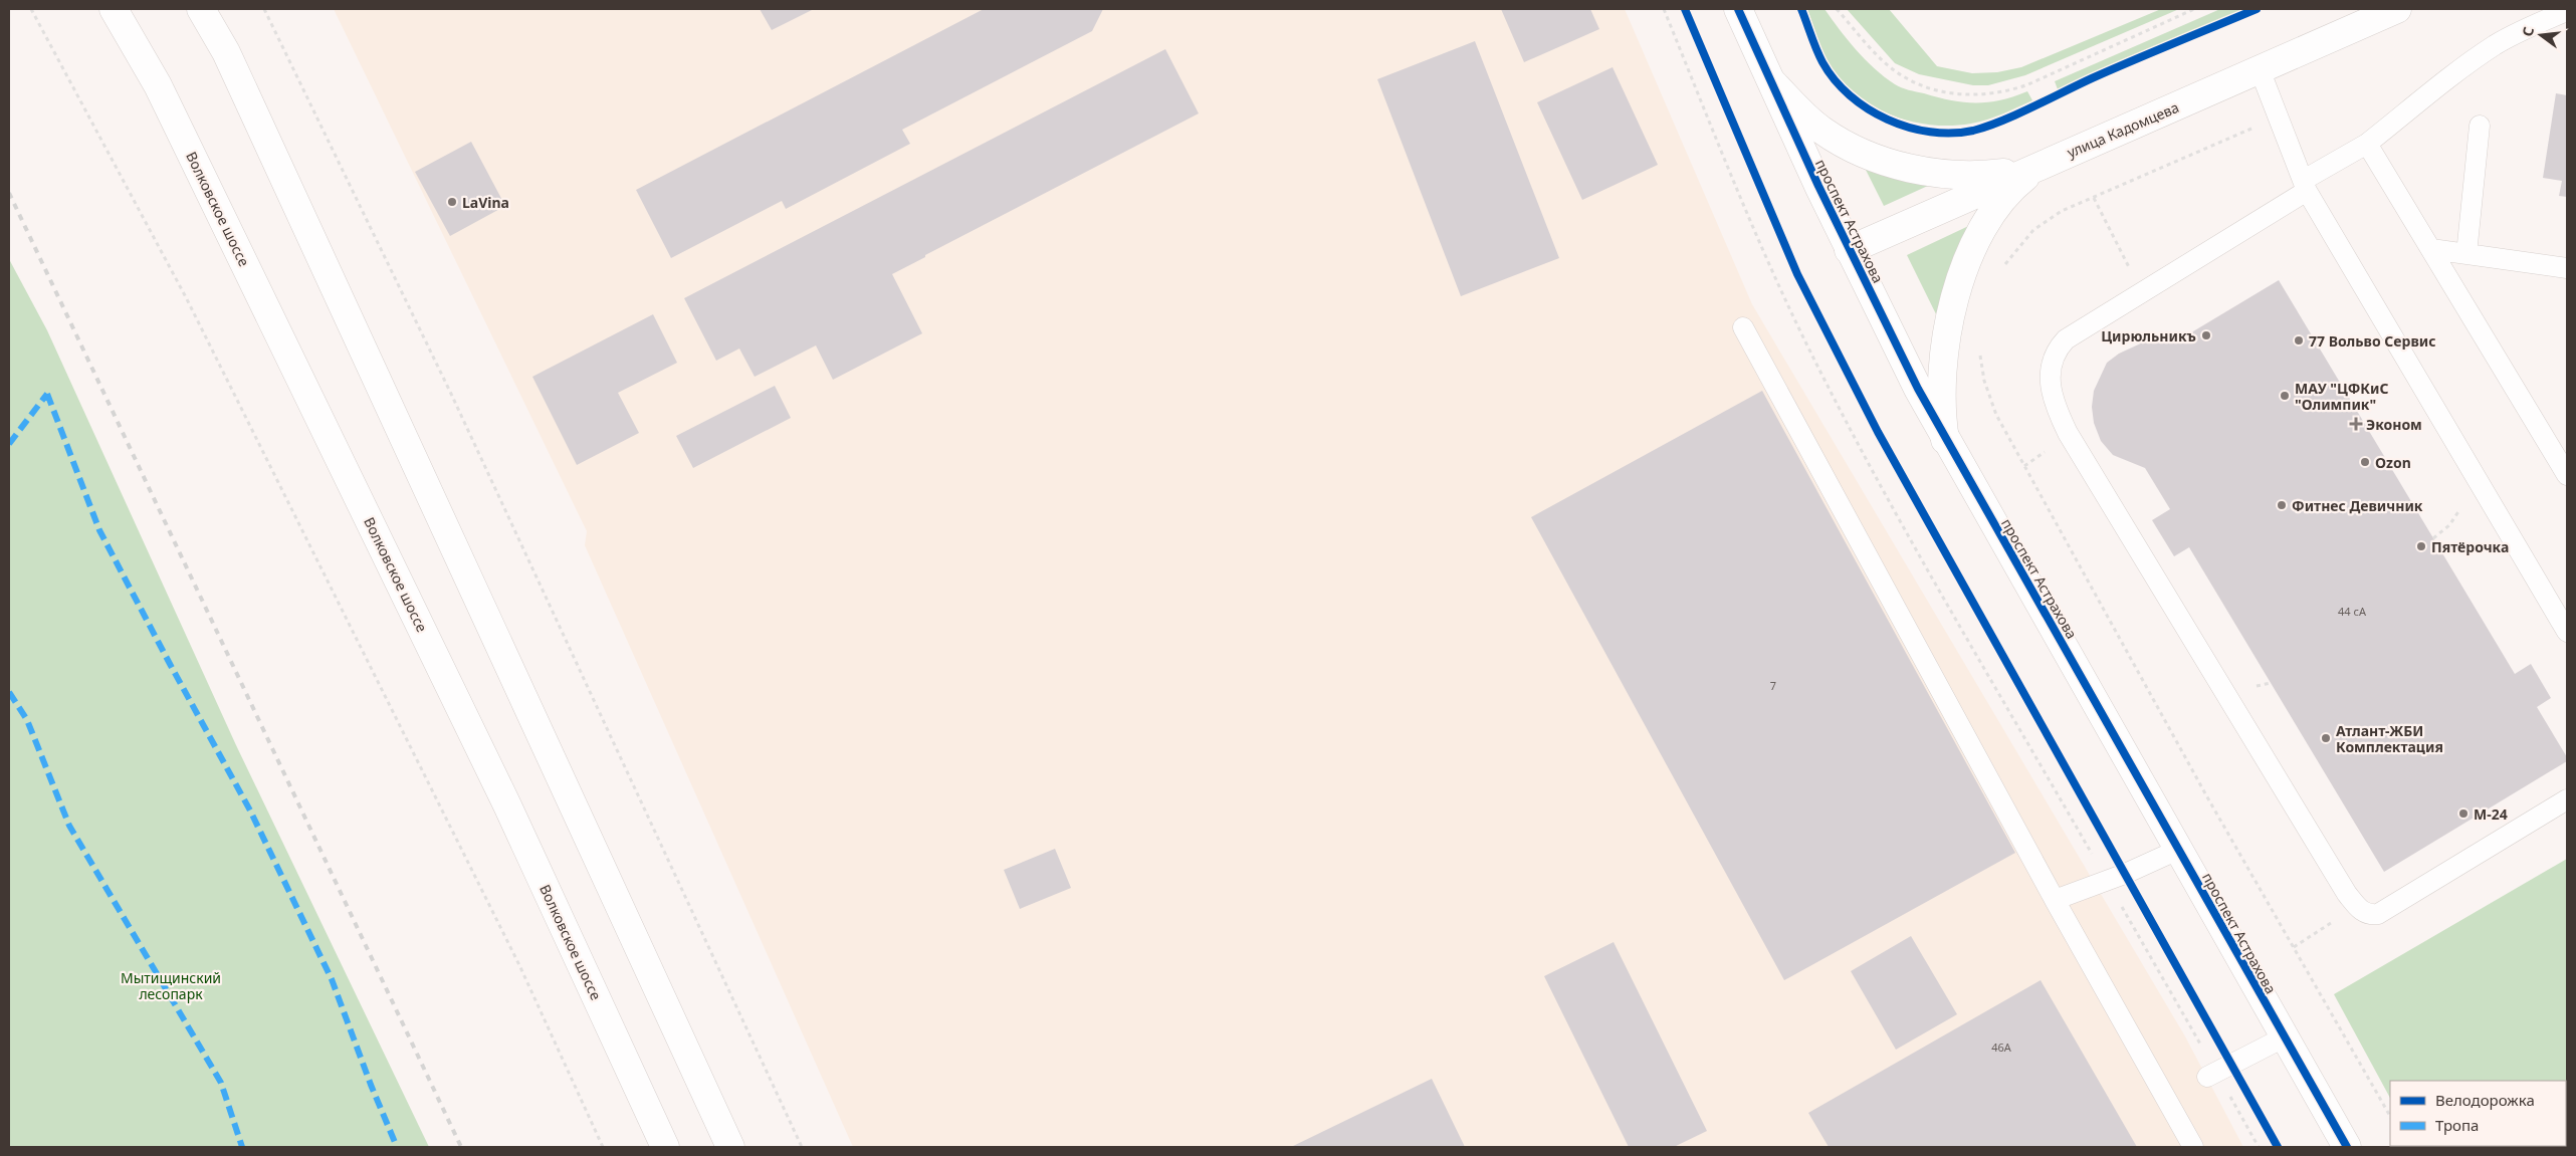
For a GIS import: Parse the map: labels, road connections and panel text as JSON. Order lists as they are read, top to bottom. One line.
{"streets":{"street":["улица Кадомцева","Волковское шоссе","проспект Астрахова"]},"crossings":[["улица Кадомцева","проспект Астрахова"]],"parks":["Мытищинский лесопарк"],"places":{"other":["LaVina","Цирюльникъ","77 Вольво Сервис","МАУ \"ЦФКиС \"Олимпик\"","Ozon","Фитнес Девичник","Пятёрочка","Атлант-ЖБИ Комплектация","М-24"],"health":["Эконом"]},"house_numbers":["44 сА","7","46А"],"legend":["Велодорожка","Тропа"],"north":"left"}
